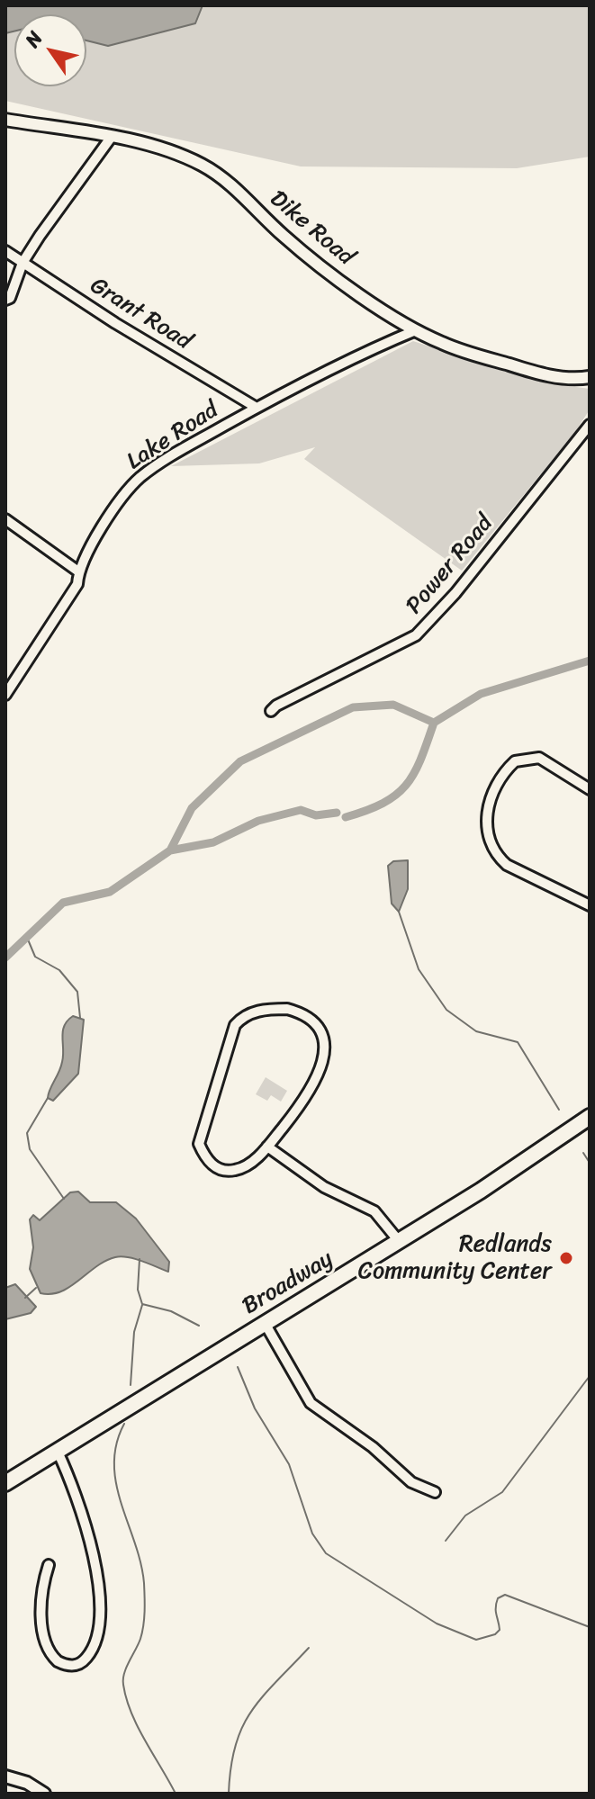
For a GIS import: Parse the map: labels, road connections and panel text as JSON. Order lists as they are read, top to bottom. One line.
{"streets":{"main road":["Broadway"],"street":["Dike Road","Grant Road","Lake Road","Power Road"]},"crossings":[["Dike Road","Lake Road"],["Grant Road","Lake Road"]],"places":["Redlands Community Center"],"north":"top left"}
